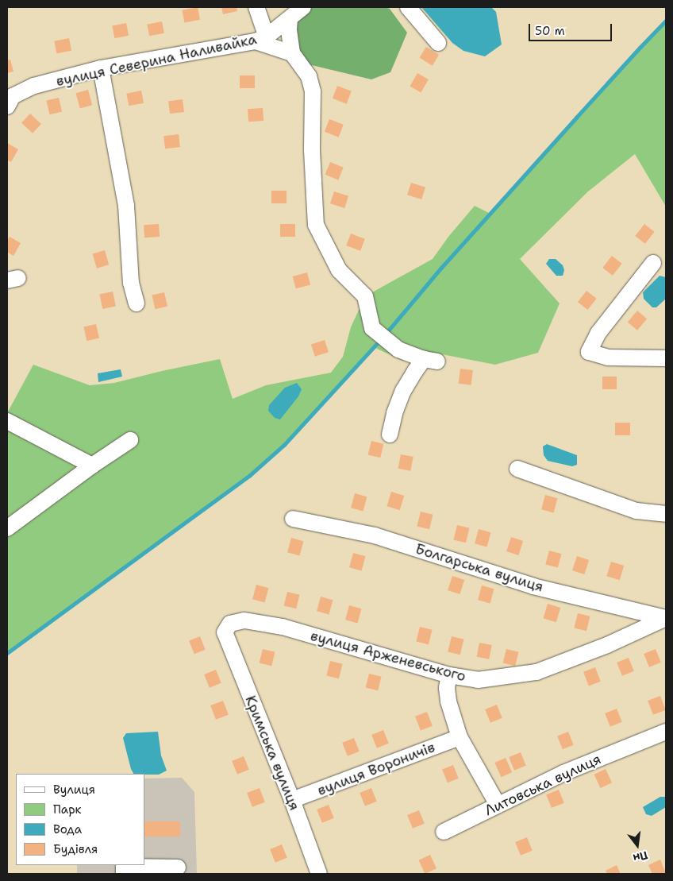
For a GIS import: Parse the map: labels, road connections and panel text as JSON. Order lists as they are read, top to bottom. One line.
{"streets":{"street":["вулиця Северина Наливайка","Болгарська вулиця","вулиця Арженевського","Кримська вулиця","вулиця Вороничів","Литовська вулиця"]},"crossings":[["Болгарська вулиця","вулиця Арженевського"],["вулиця Арженевського","Кримська вулиця"],["Кримська вулиця","вулиця Вороничів"]],"legend":["Вулиця","Парк","Вода","Будівля"],"scale_bar":"50 m","north":"bottom"}
